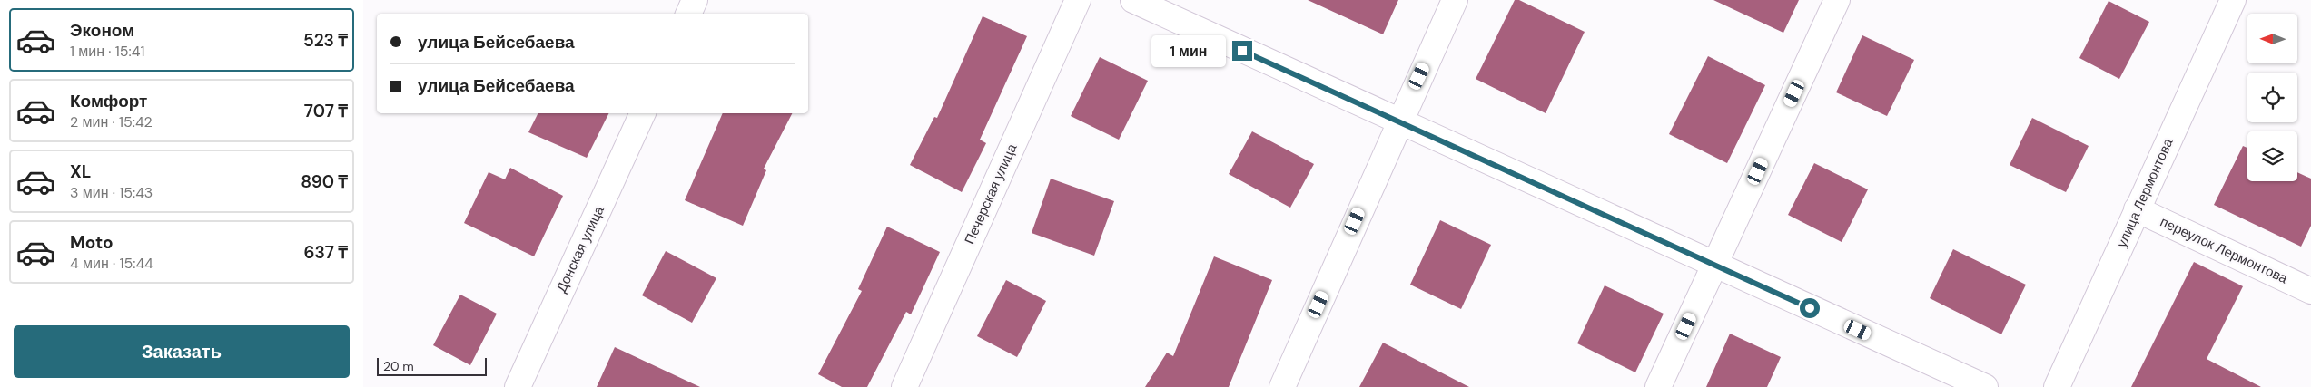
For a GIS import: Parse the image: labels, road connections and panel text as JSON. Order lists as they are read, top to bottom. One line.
{"streets":{"street":["улица Лермонтова","Печерская улица","Донская улица","переулок Лермонтова"]},"crossings":[["улица Лермонтова","переулок Лермонтова"]],"scale_bar":"20 m","north":"left","page":{"list":[{"name":"Эконом","note":"1 мин · 15:41","value":"523 ₸"},{"name":"Комфорт","note":"2 мин · 15:42","value":"707 ₸"},{"name":"XL","note":"3 мин · 15:43","value":"890 ₸"},{"name":"Moto","note":"4 мин · 15:44","value":"637 ₸"}],"banner":["улица Бейсебаева","улица Бейсебаева"],"bubble":"1 мин","buttons":"Заказать","scale":"20 m"}}
